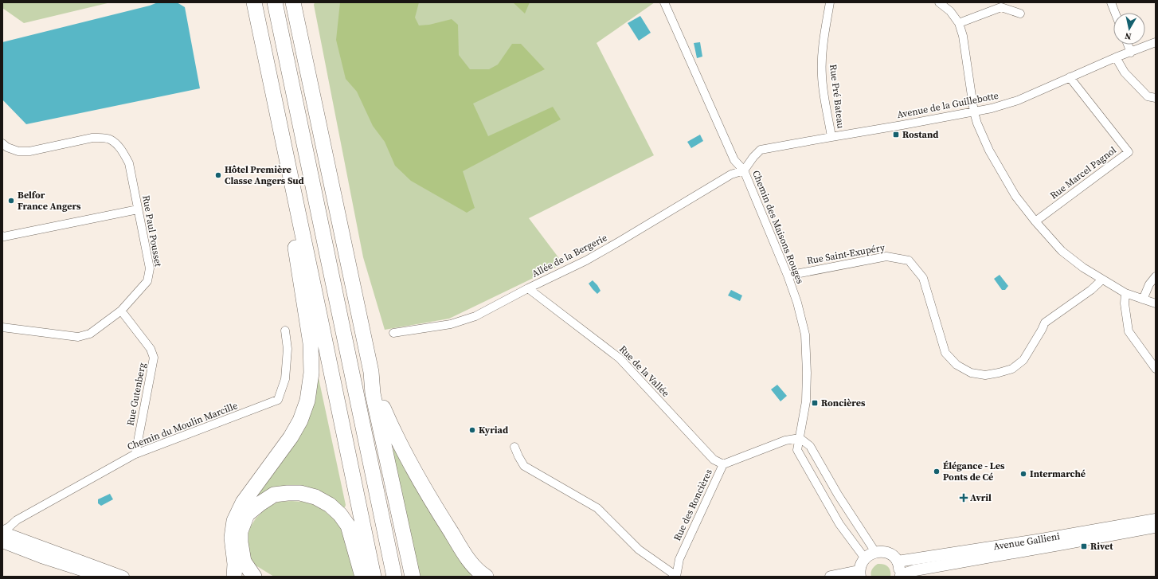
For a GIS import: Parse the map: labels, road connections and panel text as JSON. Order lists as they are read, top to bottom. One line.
{"streets":{"main road":["Avenue Gallieni"],"street":["Rue Pré Bateau","Avenue de la Guillebotte","Rue Marcel Pagnol","Chemin des Maisons Rouges","Rue Paul Pousset","Rue Saint-Exupéry","Allée de la Bergerie","Rue de la Vallée","Rue Gutenberg","Chemin du Moulin Marcille","Rue des Roncières"]},"crossings":[["Rue Pré Bateau","Avenue de la Guillebotte"],["Avenue de la Guillebotte","Rue Marcel Pagnol"],["Avenue de la Guillebotte","Chemin des Maisons Rouges"],["Avenue de la Guillebotte","Allée de la Bergerie"],["Chemin des Maisons Rouges","Rue Saint-Exupéry"],["Chemin des Maisons Rouges","Allée de la Bergerie"],["Chemin des Maisons Rouges","Rue des Roncières"],["Rue Paul Pousset","Rue Gutenberg"],["Allée de la Bergerie","Rue de la Vallée"],["Rue de la Vallée","Rue des Roncières"],["Rue Gutenberg","Chemin du Moulin Marcille"]],"places":{"transit":["Rostand","Roncières","Rivet"],"other":["Hôtel Première Classe Angers Sud","Belfor France Angers","Kyriad","Élégance - Les Ponts de Cé","Intermarché"],"health":["Avril"]},"north":"bottom"}
